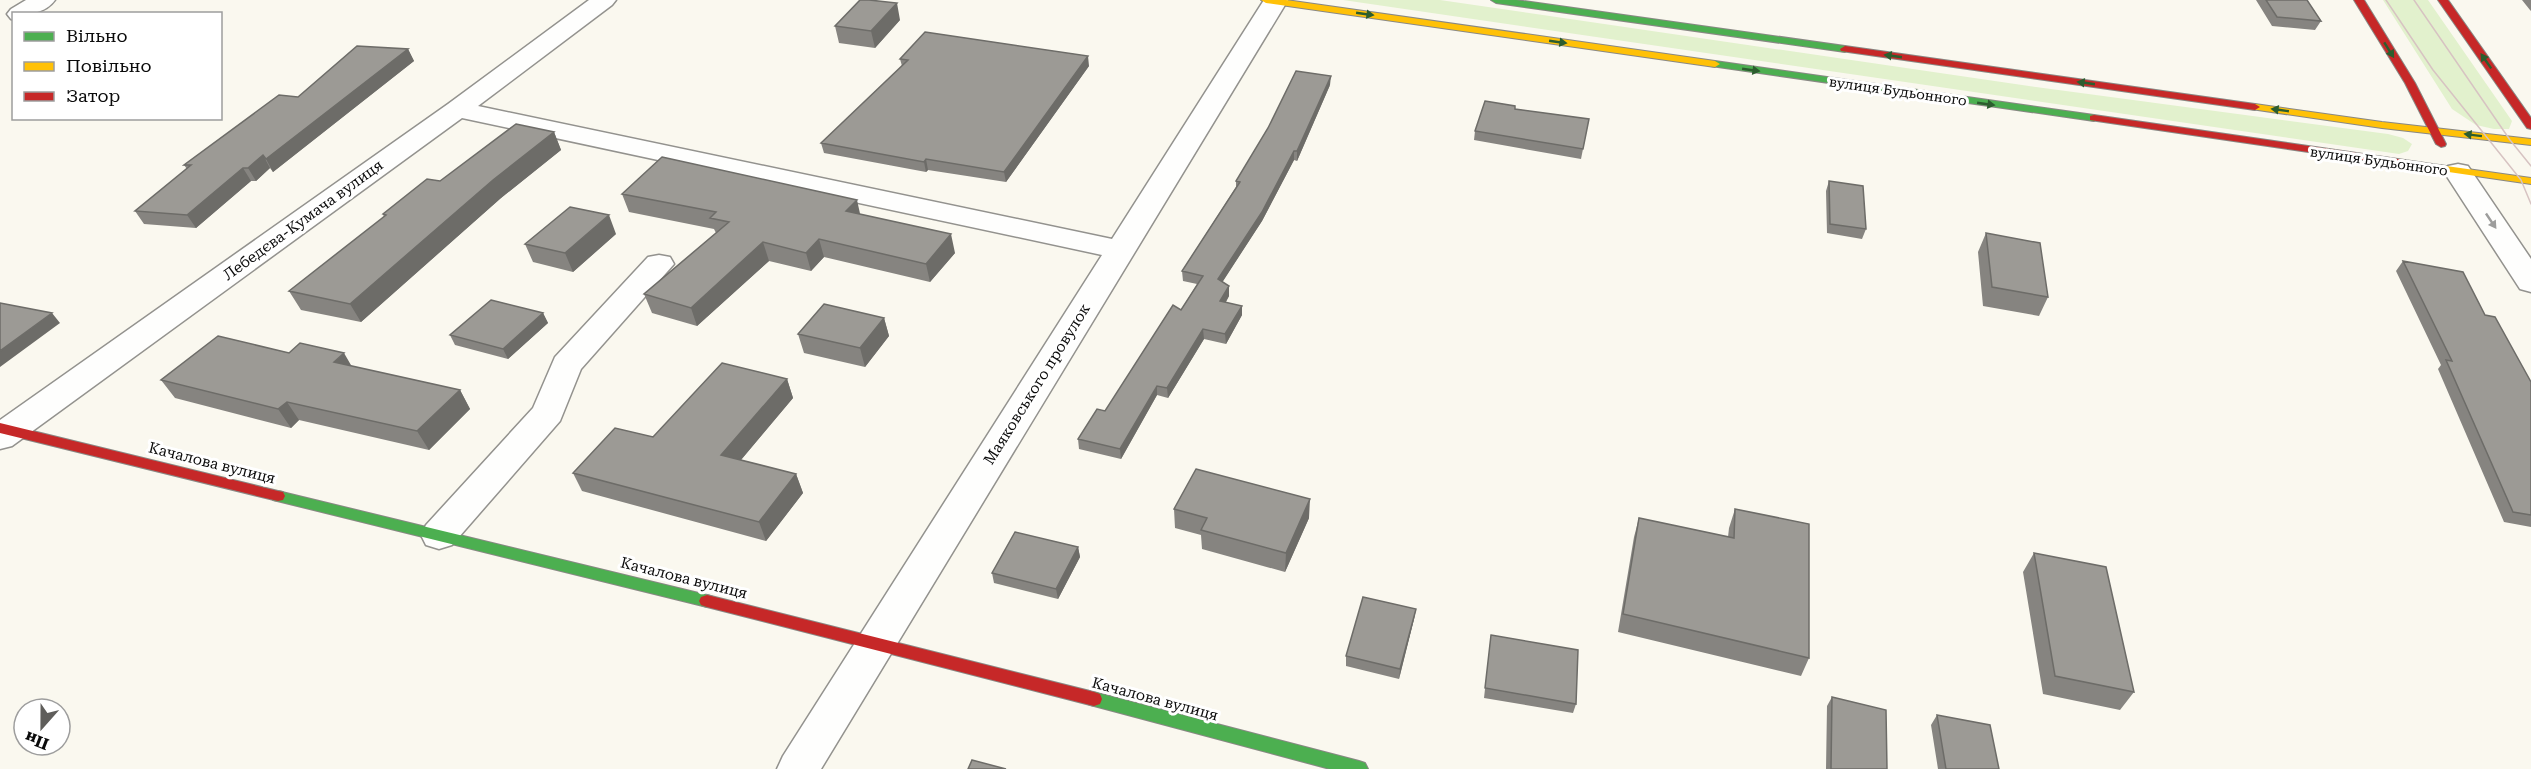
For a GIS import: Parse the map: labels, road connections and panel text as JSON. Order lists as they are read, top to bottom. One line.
{"streets":{"main road":["вулиця Будьонного","Качалова вулиця"],"street":["Лебедєва-Кумача вулиця","Маяковського провулок"]},"crossings":[["вулиця Будьонного","Маяковського провулок"],["Лебедєва-Кумача вулиця","Качалова вулиця"],["Маяковського провулок","Качалова вулиця"]],"legend":["Вільно","Повільно","Затор"],"north":"bottom"}
